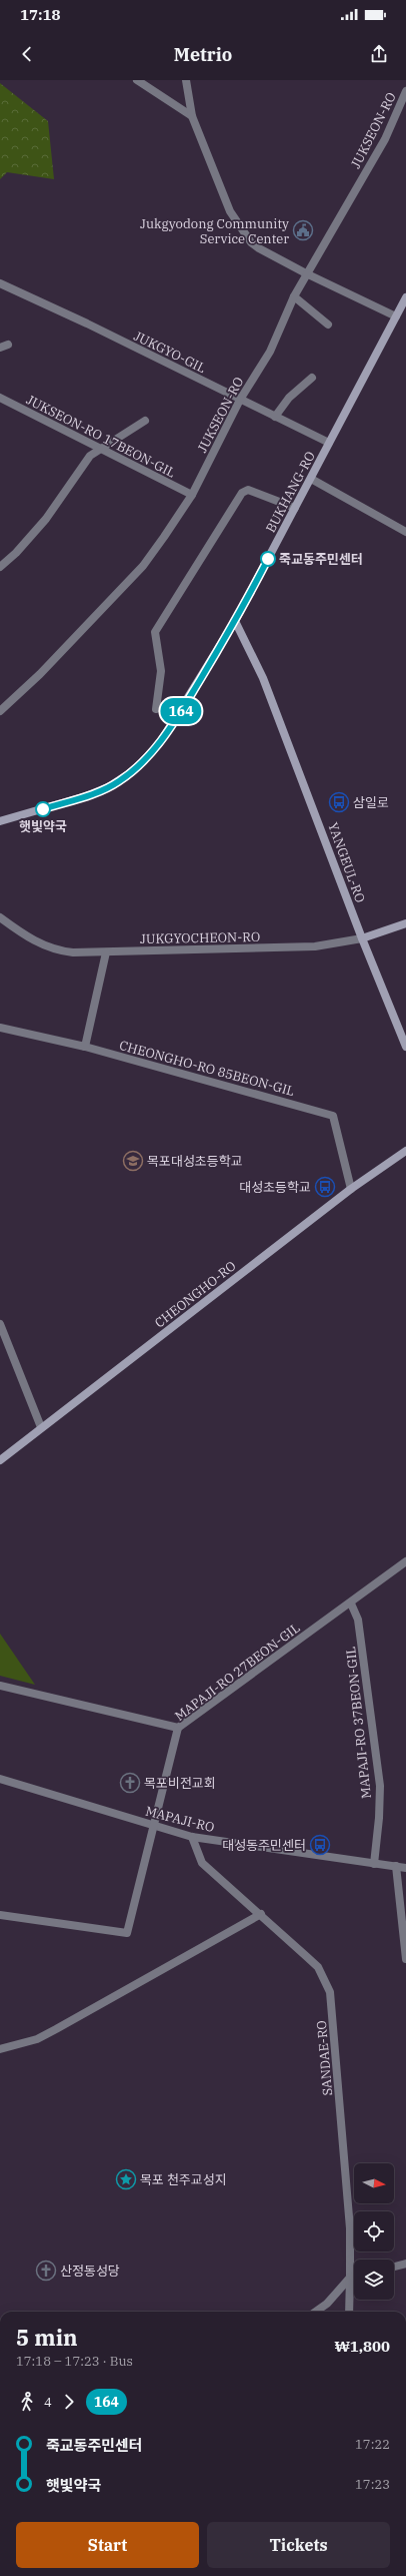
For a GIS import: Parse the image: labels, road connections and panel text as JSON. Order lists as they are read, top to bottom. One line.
{"streets":{"street":["JUKSEON-RO","JUKGYO-GIL","JUKSEON-RO 17BEON-GIL","BUKHANG-RO","YANGEUL-RO","JUKGYOCHEON-RO","CHEONGHO-RO 85BEON-GIL","CHEONGHO-RO","MAPAJI-RO 27BEON-GIL","MAPAJI-RO 37BEON-GIL","MAPAJI-RO","SANDAE-RO"]},"crossings":[["JUKSEON-RO","JUKGYO-GIL"],["JUKSEON-RO","JUKSEON-RO 17BEON-GIL"],["JUKGYO-GIL","BUKHANG-RO"],["BUKHANG-RO","YANGEUL-RO"],["YANGEUL-RO","JUKGYOCHEON-RO"],["CHEONGHO-RO 85BEON-GIL","CHEONGHO-RO"],["MAPAJI-RO 27BEON-GIL","MAPAJI-RO 37BEON-GIL"],["MAPAJI-RO 27BEON-GIL","MAPAJI-RO"],["MAPAJI-RO 37BEON-GIL","MAPAJI-RO"],["MAPAJI-RO","SANDAE-RO"]],"places":{"public building":["Jukgyodong Community Service Center"],"other":["죽교동주민센터","햇빛약국"],"bus stop":["삼일로","대성초등학교","대성동주민센터"],"school or university":["목포대성초등학교"],"church":["목포비전교회","산정동성당"],"place":["목포 천주교성지"]},"lines":["bus line 164"],"north":"right","page":{"status":"17:18","header":"Metrio","on_map":"164","heading":["5 min","17:18 – 17:23 · Bus","₩1,800"],"legs":["4","164"],"list":[{"name":"죽교동주민센터","value":"17:22"},{"name":"햇빛약국","value":"17:23"}],"buttons":["Start","Tickets"]}}
